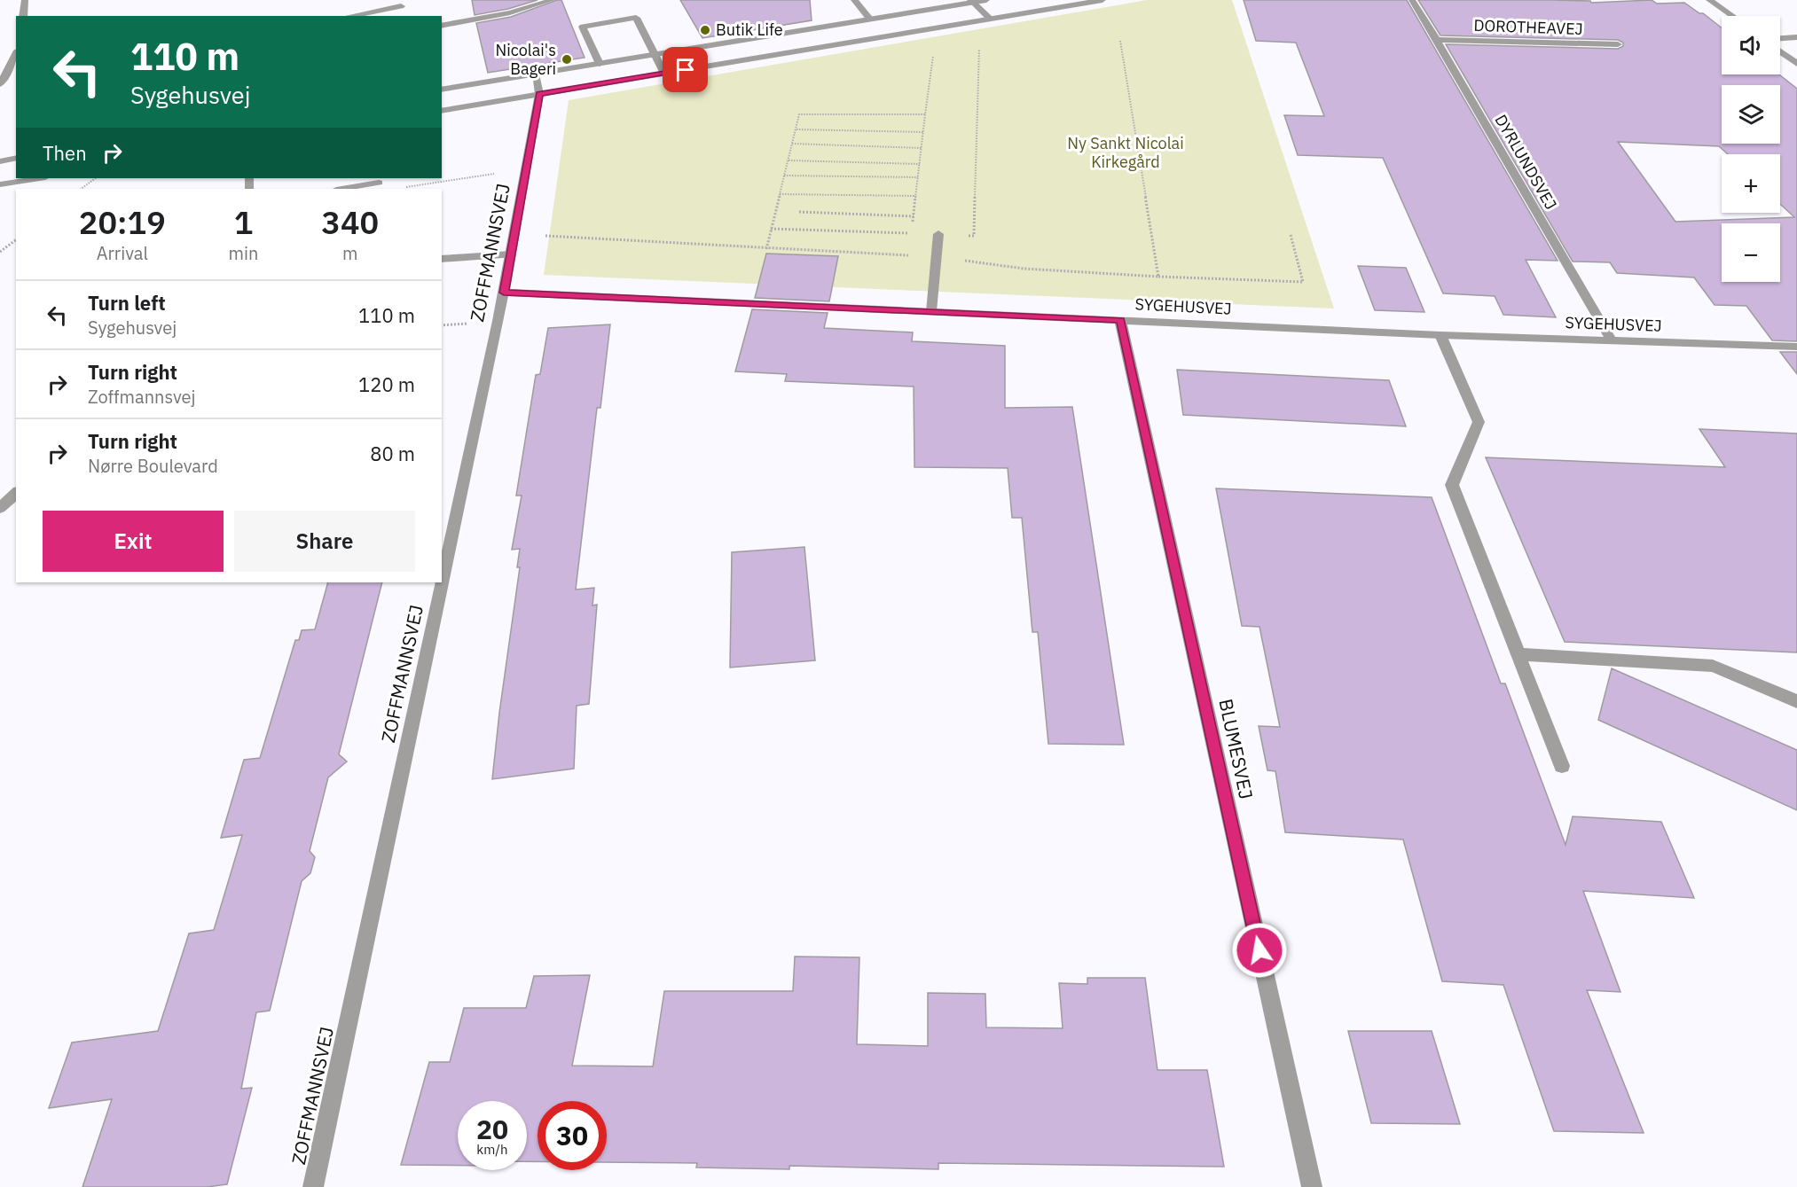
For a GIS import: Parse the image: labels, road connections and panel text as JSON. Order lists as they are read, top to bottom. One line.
{"streets":{"street":["DOROTHEAVEJ","DYRLUNDSVEJ","ZOFFMANNSVEJ","SYGEHUSVEJ","BLUMESVEJ"]},"crossings":[["DOROTHEAVEJ","DYRLUNDSVEJ"],["DYRLUNDSVEJ","SYGEHUSVEJ"],["ZOFFMANNSVEJ","SYGEHUSVEJ"],["SYGEHUSVEJ","BLUMESVEJ"]],"parks":["Ny Sankt Nicolai Kirkegård"],"places":["Butik Life","Nicolai's Bageri"],"page":{"map_buttons":["+","−"],"turn":["110 m","Sygehusvej"],"then":"Then","eta":["20:19","Arrival","1","min","340","m"],"list":[{"name":"Turn left","note":"Sygehusvej","value":"110 m"},{"name":"Turn right","note":"Zoffmannsvej","value":"120 m"},{"name":"Turn right","note":"Nørre Boulevard","value":"80 m"}],"buttons":["Exit","Share"],"speed":"20 km/h","limit":"30"}}
